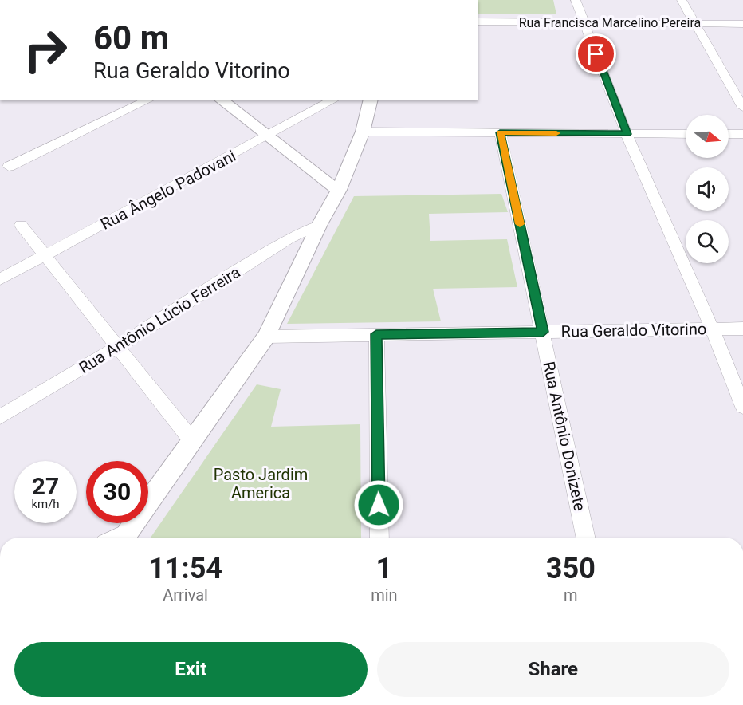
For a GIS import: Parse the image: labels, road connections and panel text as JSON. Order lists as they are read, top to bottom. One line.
{"streets":{"street":["Rua Francisca Marcelino Pereira","Rua Ângelo Padovani","Rua Antônio Lúcio Ferreira","Rua Geraldo Vitorino","Rua Antônio Donizete"]},"crossings":[["Rua Geraldo Vitorino","Rua Antônio Donizete"]],"parks":["Pasto Jardim America"],"north":"right","page":{"turn":["60 m","Rua Geraldo Vitorino"],"speed":"27 km/h","limit":"30","eta":["11:54","Arrival","1","min","350","m"],"buttons":["Exit","Share"]}}
